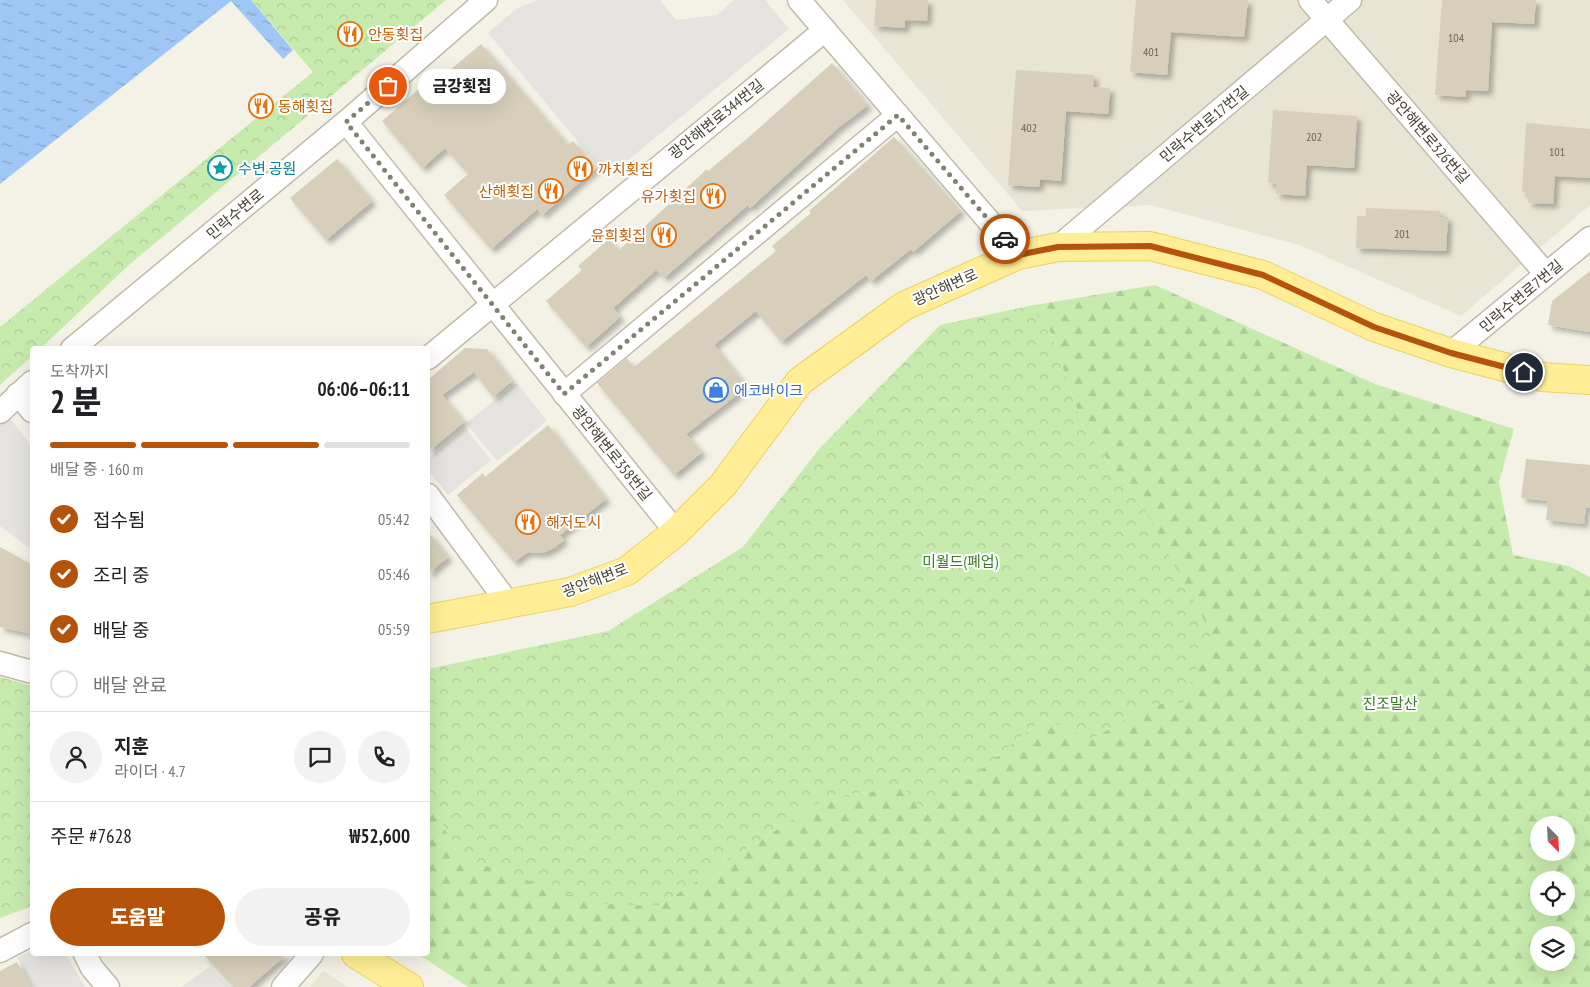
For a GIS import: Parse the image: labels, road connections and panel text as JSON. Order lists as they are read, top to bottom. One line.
{"streets":{"main road":["광안해변로"],"street":["광안해변로344번길","민락수변로17번길","광안해변로326번길","민락수변로","민락수변로7번길","광안해변로358번길"]},"crossings":[["광안해변로344번길","광안해변로358번길"],["민락수변로17번길","광안해변로326번길"],["민락수변로17번길","광안해변로"],["광안해변로326번길","민락수변로7번길"],["민락수변로","광안해변로358번길"],["광안해변로","민락수변로7번길"],["광안해변로","광안해변로358번길"]],"parks":["미월드(폐업)","진조말산"],"places":{"restaurant":["안동횟집","동해횟집","까치횟집","산해횟집","유가횟집","윤희횟집","해저도시"],"other":["금강횟집"],"place":["수변 공원"],"shop":["에코바이크"]},"house_numbers":["104","401","402","202","101","201"],"north":"bottom right","page":{"bubble":"금강횟집","heading":["2 분","도착까지","06:06–06:11"],"panel":["지훈","라이더 · 4.7","주문 #7628","₩52,600"],"bar":"배달 중 · 160 m","list":[["접수됨","05:42"],["조리 중","05:46"],["배달 중","05:59"],"배달 완료"],"buttons":["도움말","공유"]}}
